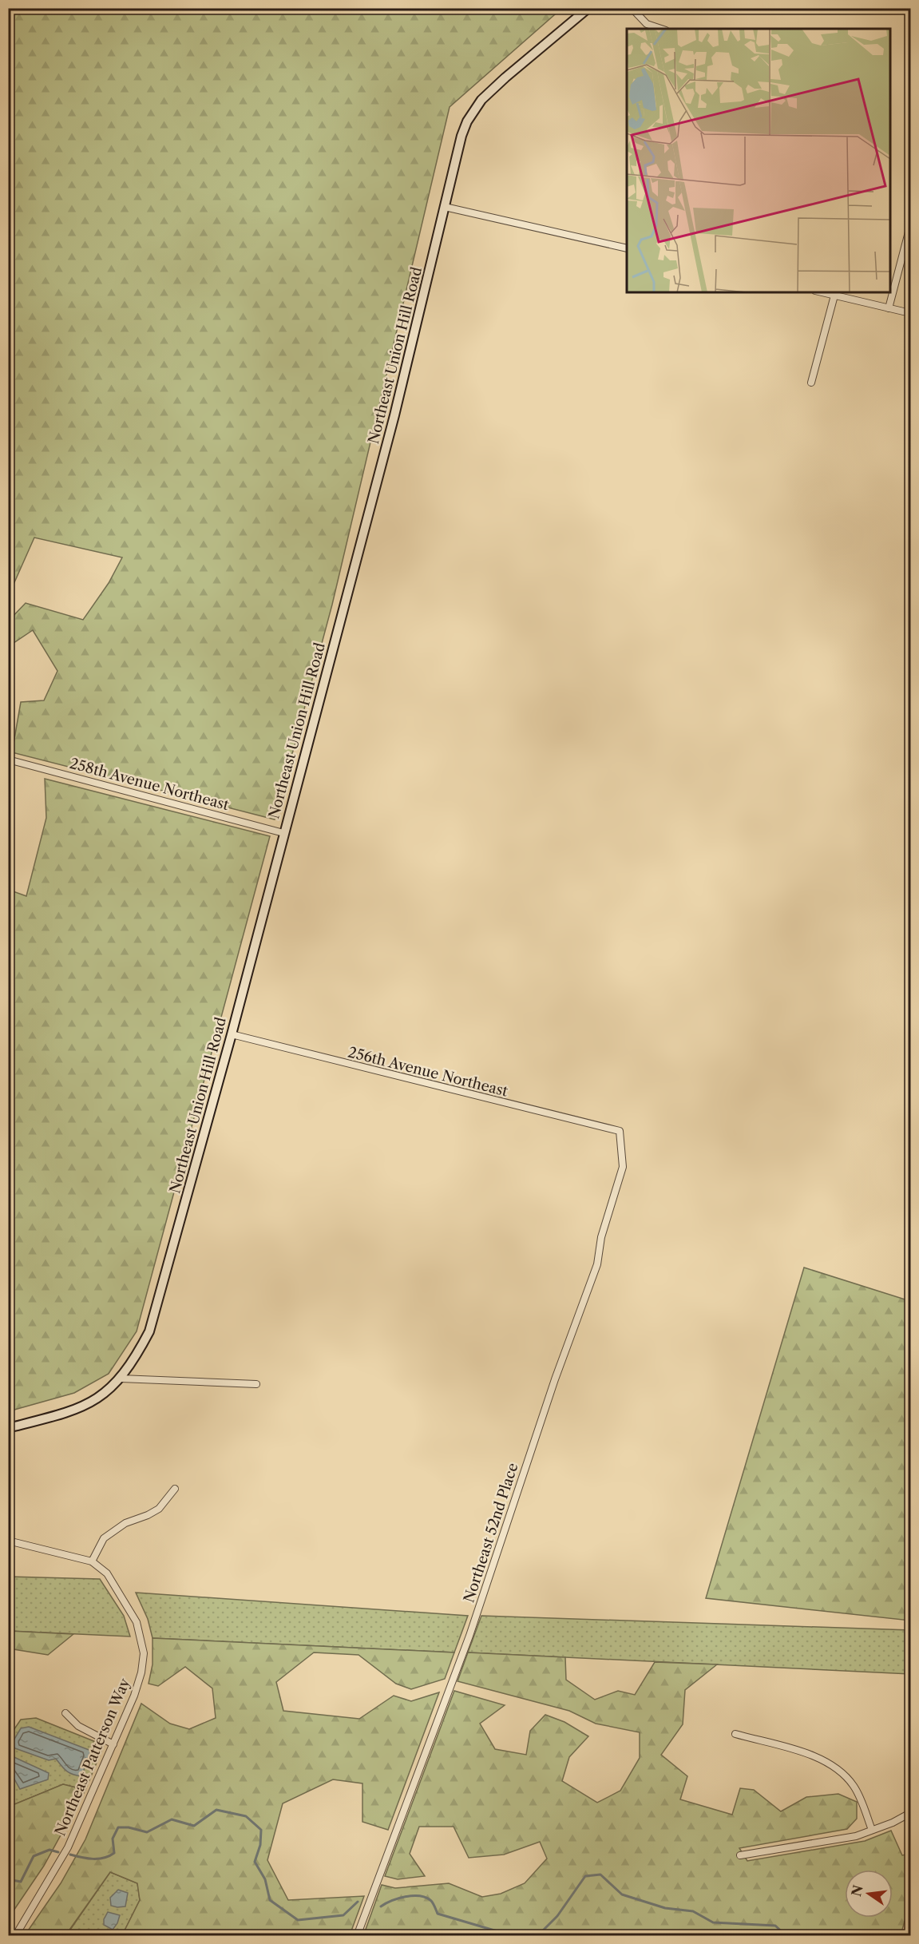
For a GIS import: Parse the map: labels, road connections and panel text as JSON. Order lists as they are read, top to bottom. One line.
{"streets":{"street":["Northeast Union Hill Road","258th Avenue Northeast","256th Avenue Northeast","Northeast 52nd Place","Northeast Patterson Way"]},"crossings":[["Northeast Union Hill Road","258th Avenue Northeast"],["Northeast Union Hill Road","256th Avenue Northeast"],["256th Avenue Northeast","Northeast 52nd Place"]],"north":"left"}
